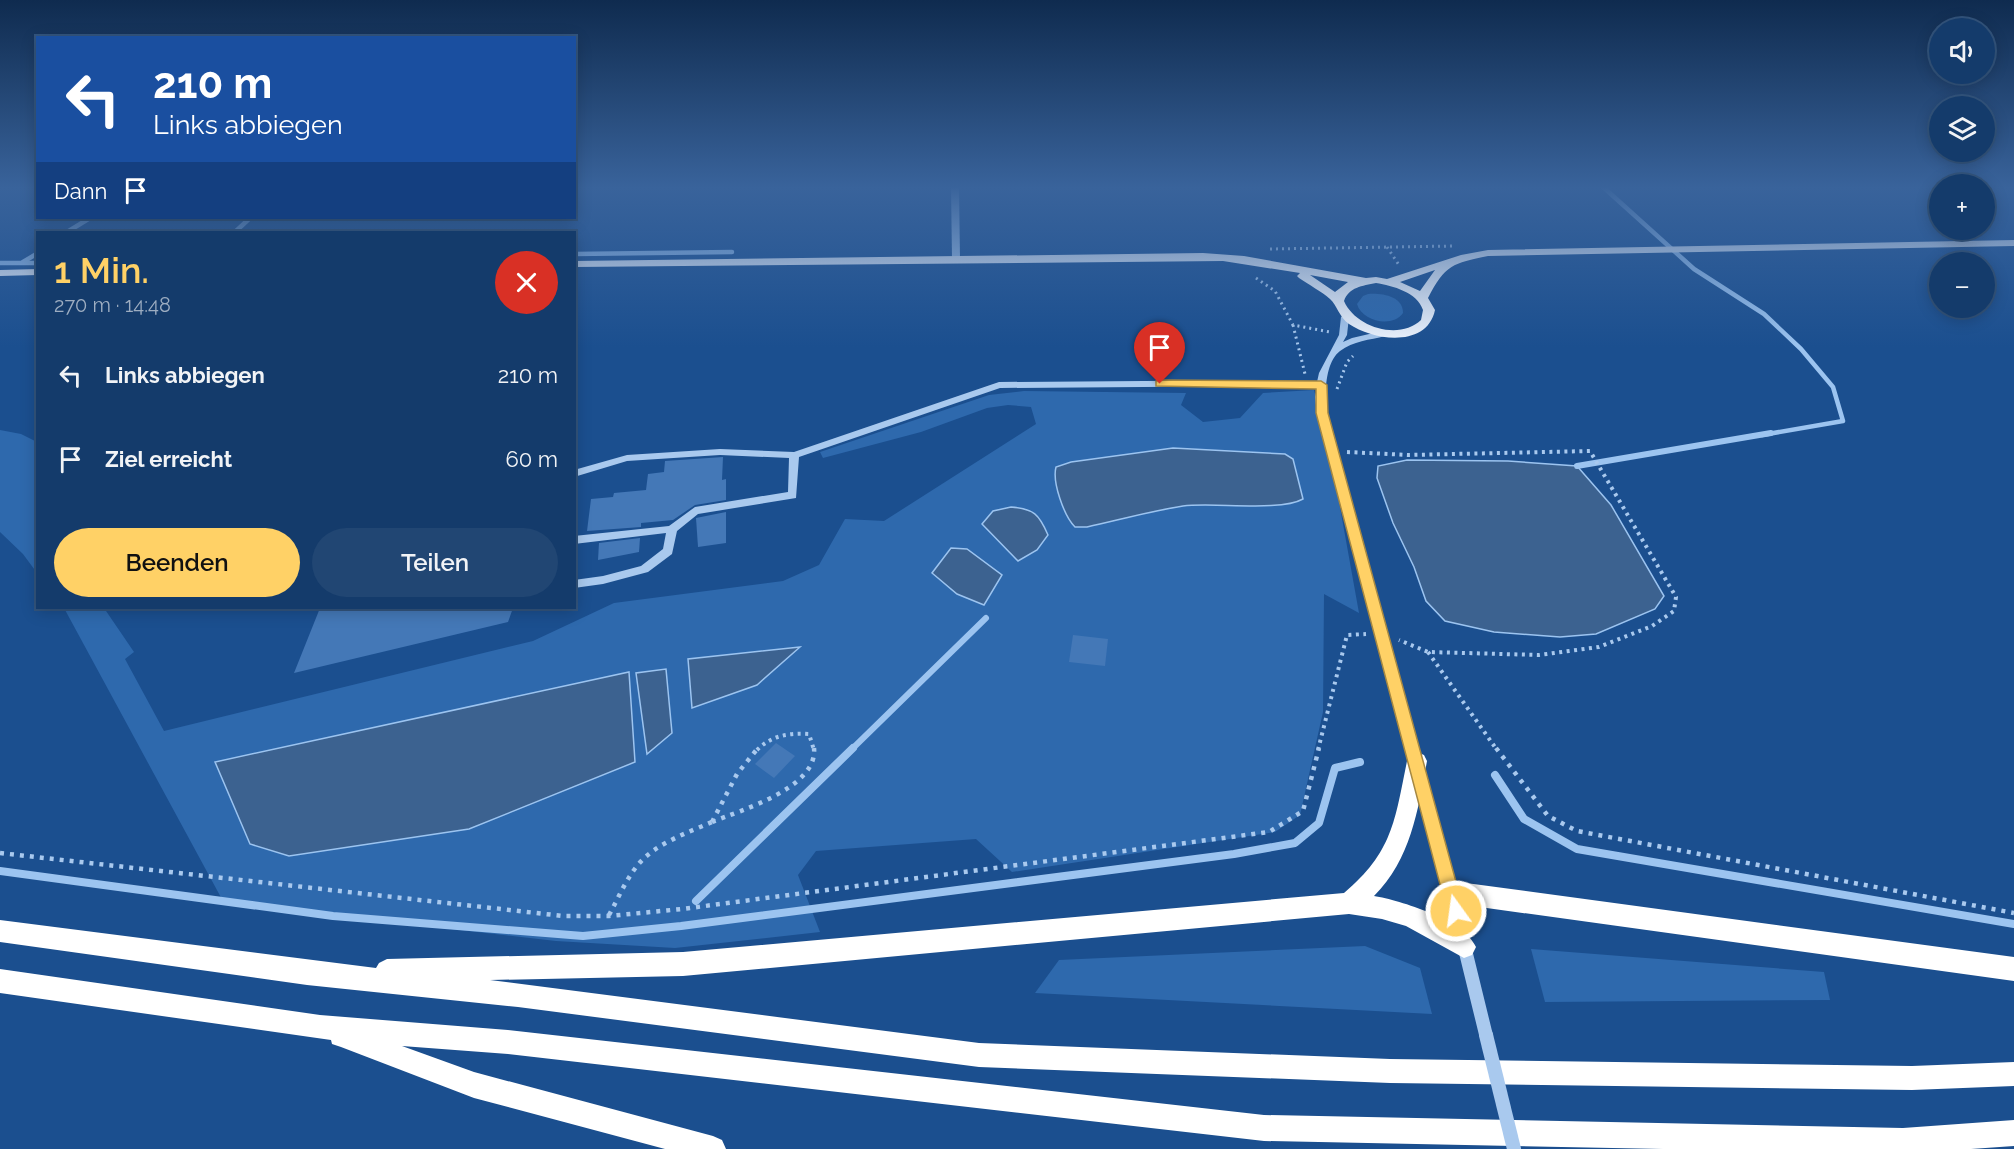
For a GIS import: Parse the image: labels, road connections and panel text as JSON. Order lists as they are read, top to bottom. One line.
{"page":{"map_buttons":["+","−"],"turn":["210 m","Links abbiegen"],"then":"Dann","heading":["1 Min.","270 m · 14:48"],"list":[{"name":"Links abbiegen","value":"210 m"},{"name":"Ziel erreicht","value":"60 m"}],"buttons":["Beenden","Teilen"]}}
